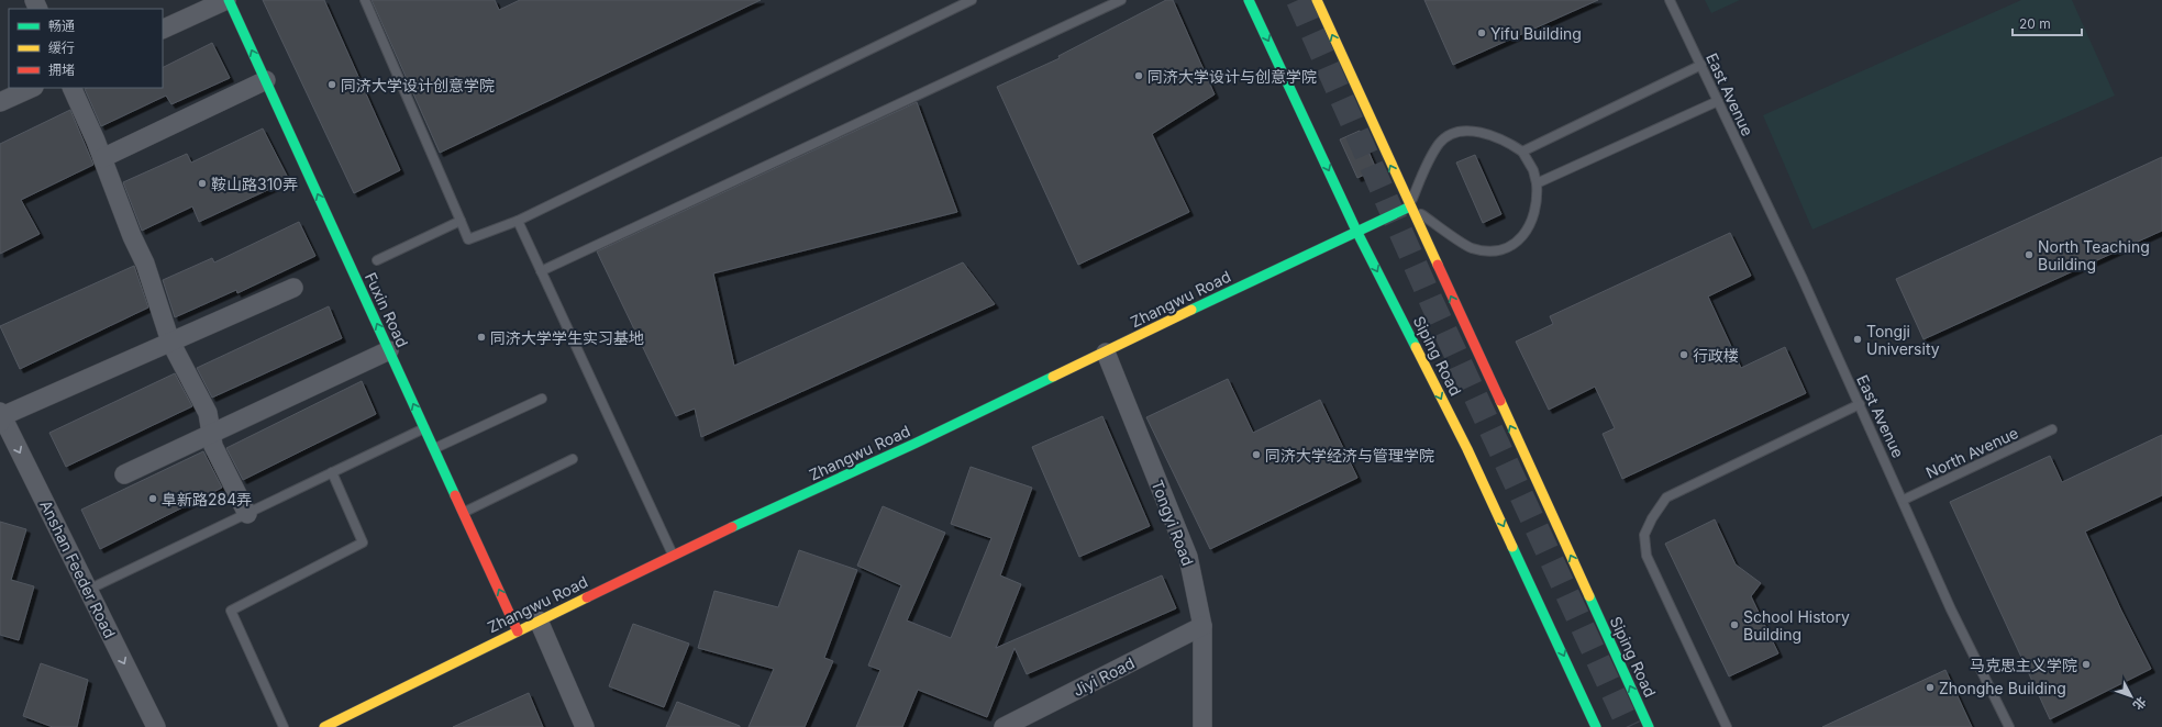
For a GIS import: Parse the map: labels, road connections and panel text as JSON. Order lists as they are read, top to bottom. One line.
{"streets":{"street":["Zhangwu Road","Fuxin Road","Siping Road","Tongyi Road","Anshan Feeder Road","Jiyi Road"],"lane":["East Avenue","North Avenue"]},"crossings":[["East Avenue","North Avenue"],["Zhangwu Road","Fuxin Road"],["Zhangwu Road","Siping Road"],["Zhangwu Road","Tongyi Road"],["Tongyi Road","Jiyi Road"]],"one_way":["Fuxin Road","Anshan Feeder Road"],"places":["Yifu Building","同济大学设计与创意学院","同济大学设计创意学院","鞍山路310弄","North Teaching Building","同济大学学生实习基地","Tongji University","行政楼","同济大学经济与管理学院","阜新路284弄","School History Building","马克思主义学院","Zhonghe Building"],"legend":["畅通","缓行","拥堵"],"scale_bar":"20 m","north":"bottom right"}
